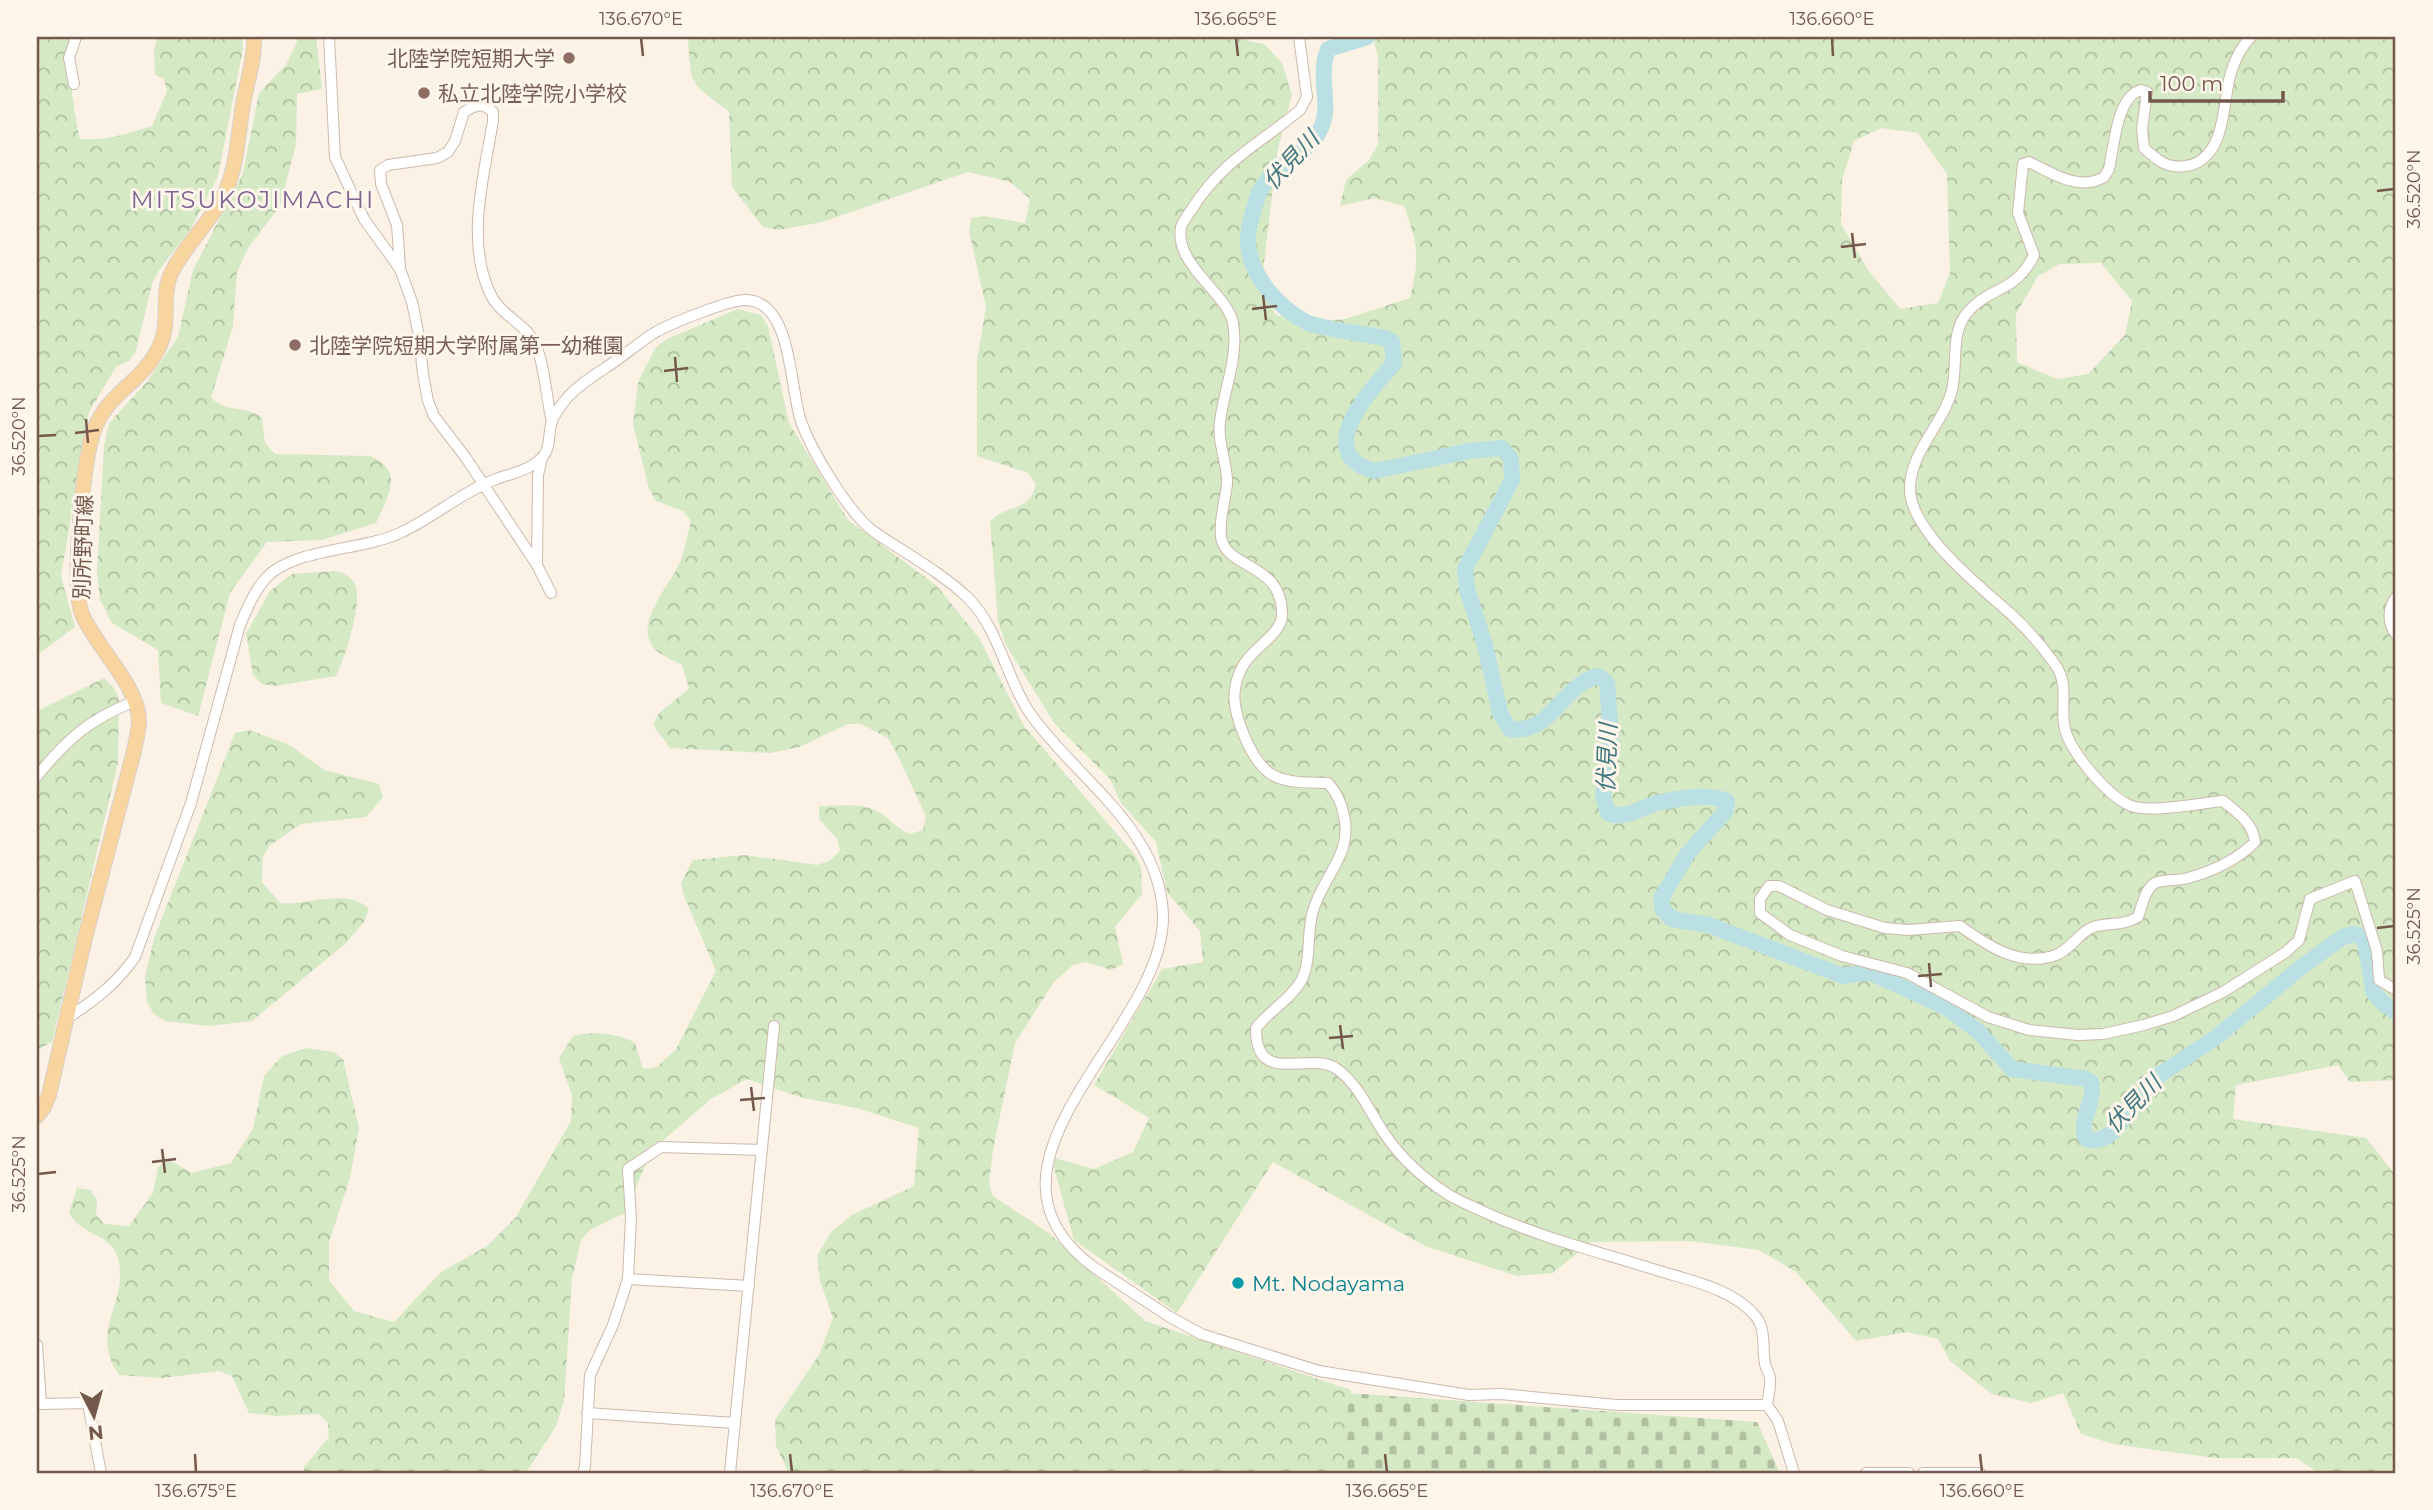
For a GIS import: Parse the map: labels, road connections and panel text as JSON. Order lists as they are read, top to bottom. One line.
{"streets":{"main road":["別所野町線"]},"districts":["MITSUKOJIMACHI"],"water":["伏見川"],"places":["北陸学院短期大学","私立北陸学院小学校","北陸学院短期大学附属第一幼稚園","Mt. Nodayama"],"scale_bar":"100 m","north":"bottom","coordinates":["136.670°E","136.665°E","136.660°E","36.520°N","36.525°N","136.675°E"]}
